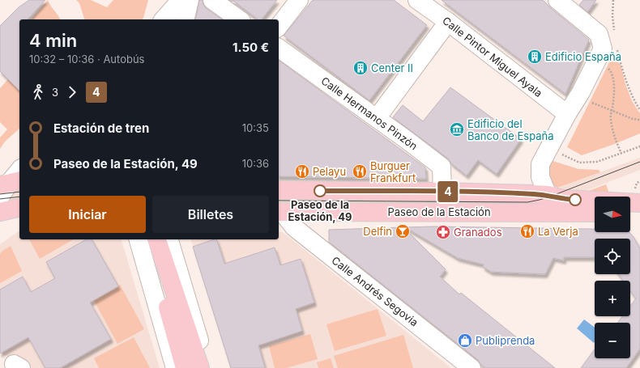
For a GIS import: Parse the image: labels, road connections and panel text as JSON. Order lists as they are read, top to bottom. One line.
{"streets":{"main road":["Paseo de la Estación"],"street":["Calle Pintor Miguel Ayala","Calle Hermanos Pinzón","Calle Andrés Segovia"]},"crossings":[["Calle Hermanos Pinzón","Paseo de la Estación"],["Paseo de la Estación","Calle Andrés Segovia"]],"places":{"building":["Edificio España","Center II"],"museum":["Edificio del Banco de España"],"restaurant":["Pelayu","Burguer Frankfurt","La Verja"],"other":["Paseo de la Estación, 49"],"bar":["Delfin"],"pharmacy":["Granados"],"shop":["Publiprenda"]},"lines":["bus line 4"],"north":"right","page":{"on_map":"4","heading":["4 min","10:32 – 10:36 · Autobús","1.50 €"],"legs":["3","4"],"list":[{"name":"Estación de tren","value":"10:35"},{"name":"Paseo de la Estación, 49","value":"10:36"}],"buttons":["Iniciar","Billetes"],"map_buttons":["+","−"]}}
